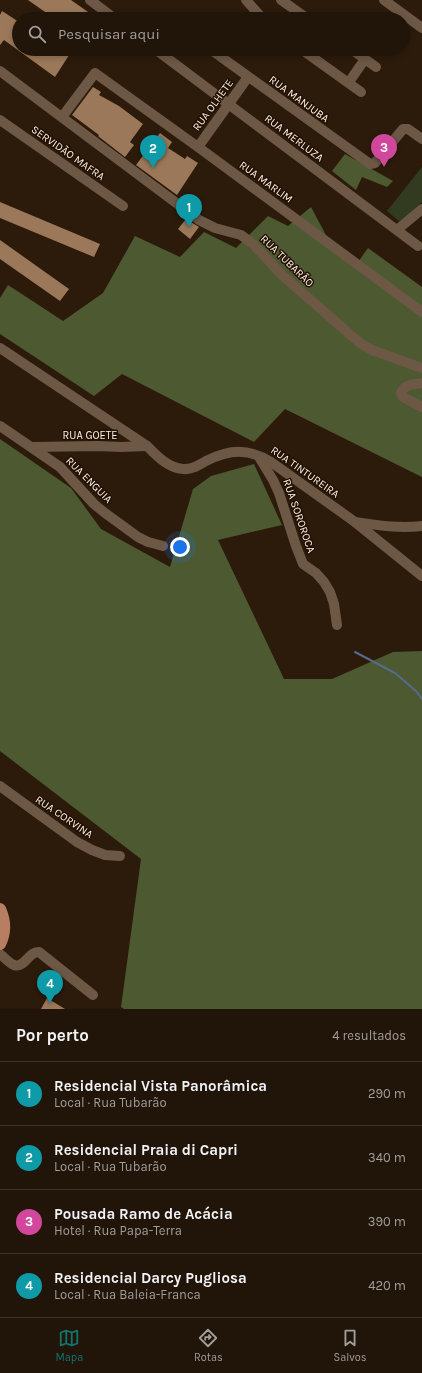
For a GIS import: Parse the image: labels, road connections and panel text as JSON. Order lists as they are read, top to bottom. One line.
{"streets":{"street":["RUA MANJUBA","RUA OLHETE","RUA MERLUZA","SERVIDÃO MAFRA","RUA MARLIM","RUA TUBARÃO","RUA GOETE","RUA TINTUREIRA","RUA ENGUIA","RUA SOROROCA","RUA CORVINA"]},"crossings":[["RUA MANJUBA","RUA OLHETE"],["RUA OLHETE","RUA MERLUZA"],["RUA OLHETE","RUA MARLIM"],["RUA MARLIM","RUA TUBARÃO"],["RUA GOETE","RUA TINTUREIRA"],["RUA GOETE","RUA ENGUIA"],["RUA TINTUREIRA","RUA SOROROCA"]],"page":{"search":"Pesquisar aqui","pins":["3","2","1","4"],"heading":["Por perto","4 resultados"],"list":[{"mark":"1","name":"Residencial Vista Panorâmica","note":"Local · Rua Tubarão","value":"290 m"},{"mark":"2","name":"Residencial Praia di Capri","note":"Local · Rua Tubarão","value":"340 m"},{"mark":"3","name":"Pousada Ramo de Acácia","note":"Hotel · Rua Papa-Terra","value":"390 m"},{"mark":"4","name":"Residencial Darcy Pugliosa","note":"Local · Rua Baleia-Franca","value":"420 m"}],"nav":["Mapa","Rotas","Salvos"]}}
